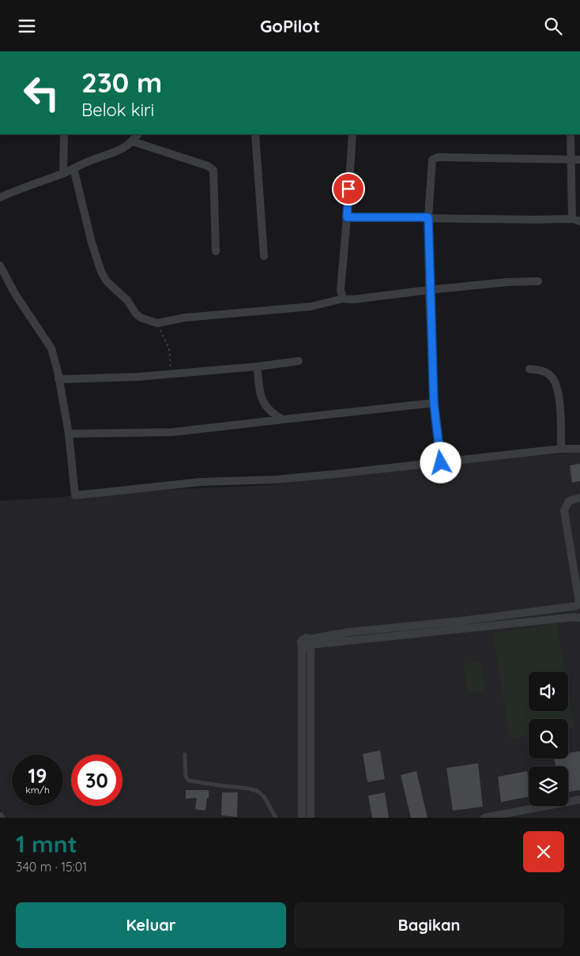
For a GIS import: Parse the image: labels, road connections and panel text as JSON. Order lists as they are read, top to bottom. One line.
{"page":{"header":"GoPilot","turn":["230 m","Belok kiri"],"speed":"19 km/h","limit":"30","heading":["1 mnt","340 m · 15:01"],"buttons":["Keluar","Bagikan"]}}
